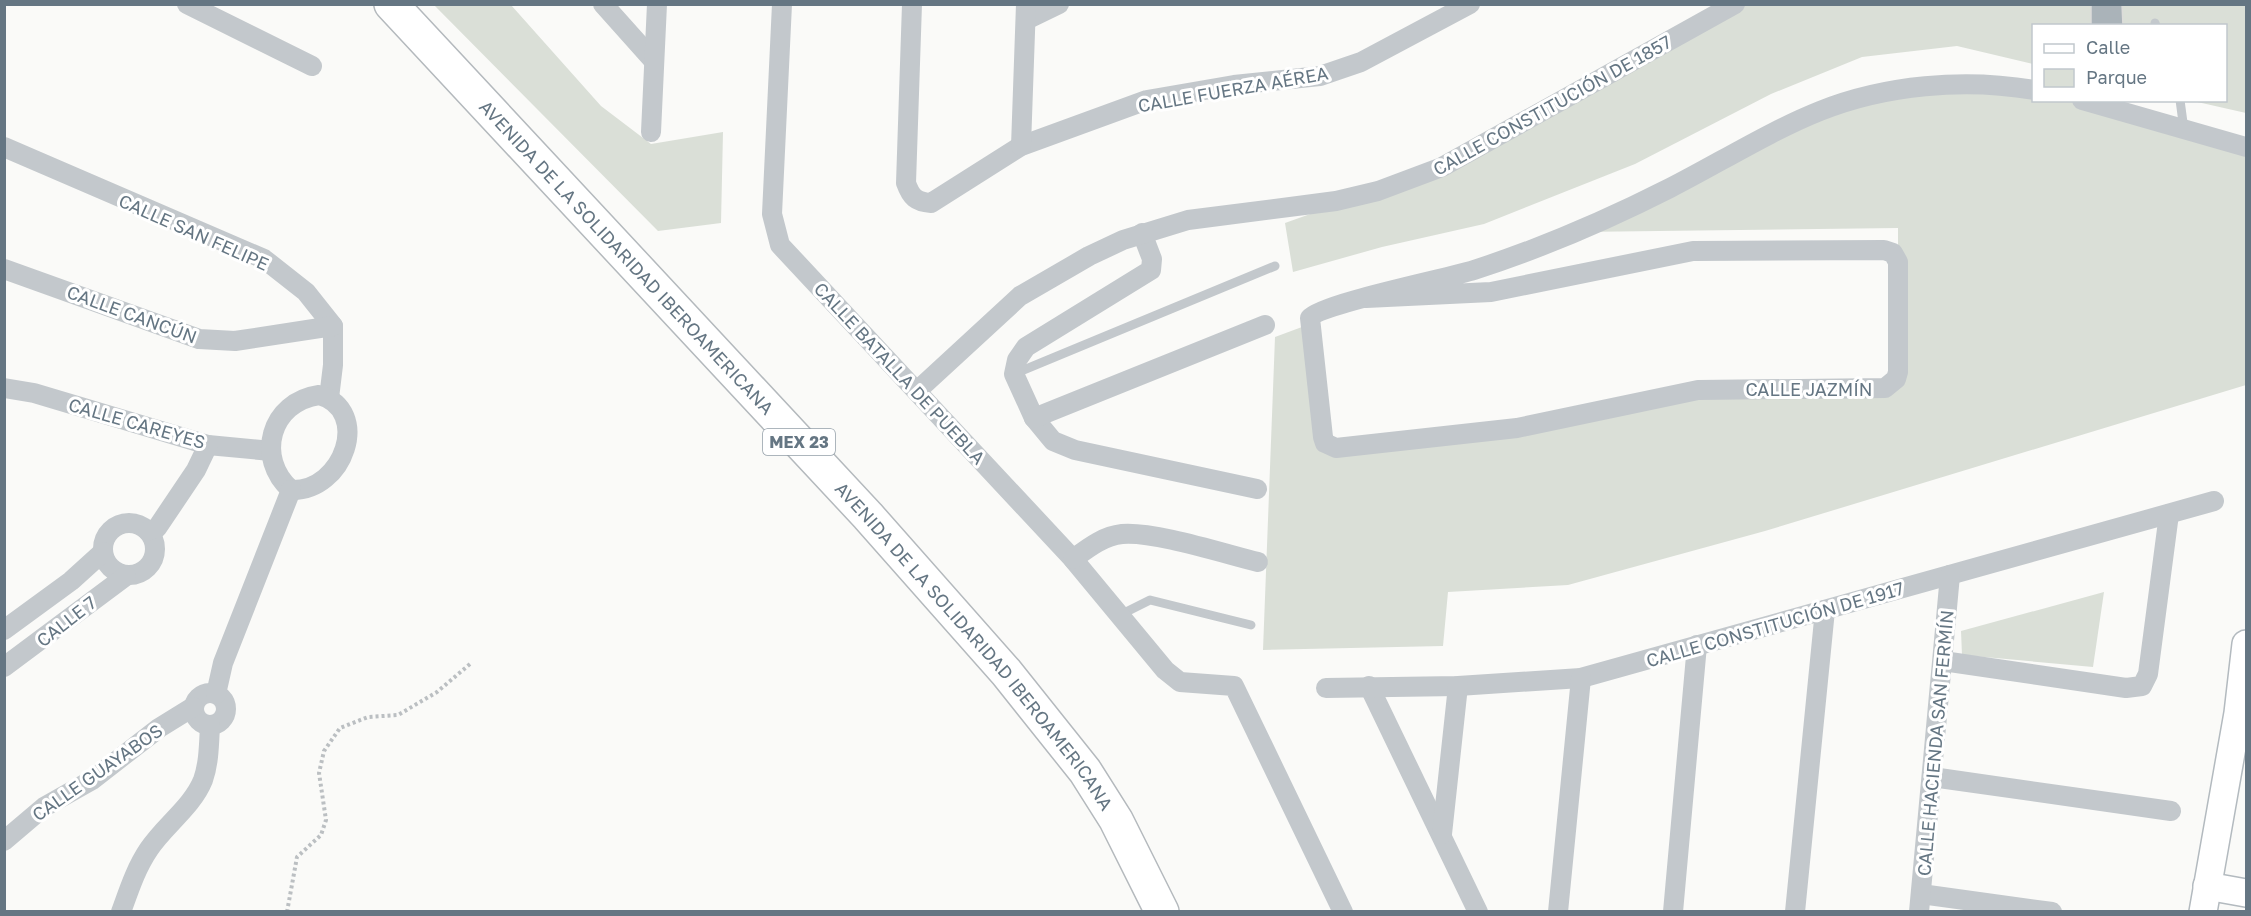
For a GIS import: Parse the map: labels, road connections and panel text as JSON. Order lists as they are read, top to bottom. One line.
{"streets":{"highway":["AVENIDA DE LA SOLIDARIDAD IBEROAMERICANA","MEX 23"],"street":["CALLE FUERZA AÉREA","CALLE CONSTITUCIÓN DE 1857","CALLE SAN FELIPE","CALLE CANCÚN","CALLE BATALLA DE PUEBLA","CALLE JAZMÍN","CALLE CAREYES","CALLE 7","CALLE CONSTITUCIÓN DE 1917","CALLE HACIENDA SAN FERMÍN","CALLE GUAYABOS"]},"crossings":[["CALLE CONSTITUCIÓN DE 1857","CALLE BATALLA DE PUEBLA"],["CALLE SAN FELIPE","CALLE CANCÚN"],["CALLE CONSTITUCIÓN DE 1917","CALLE HACIENDA SAN FERMÍN"]],"legend":["Calle","Parque"]}
